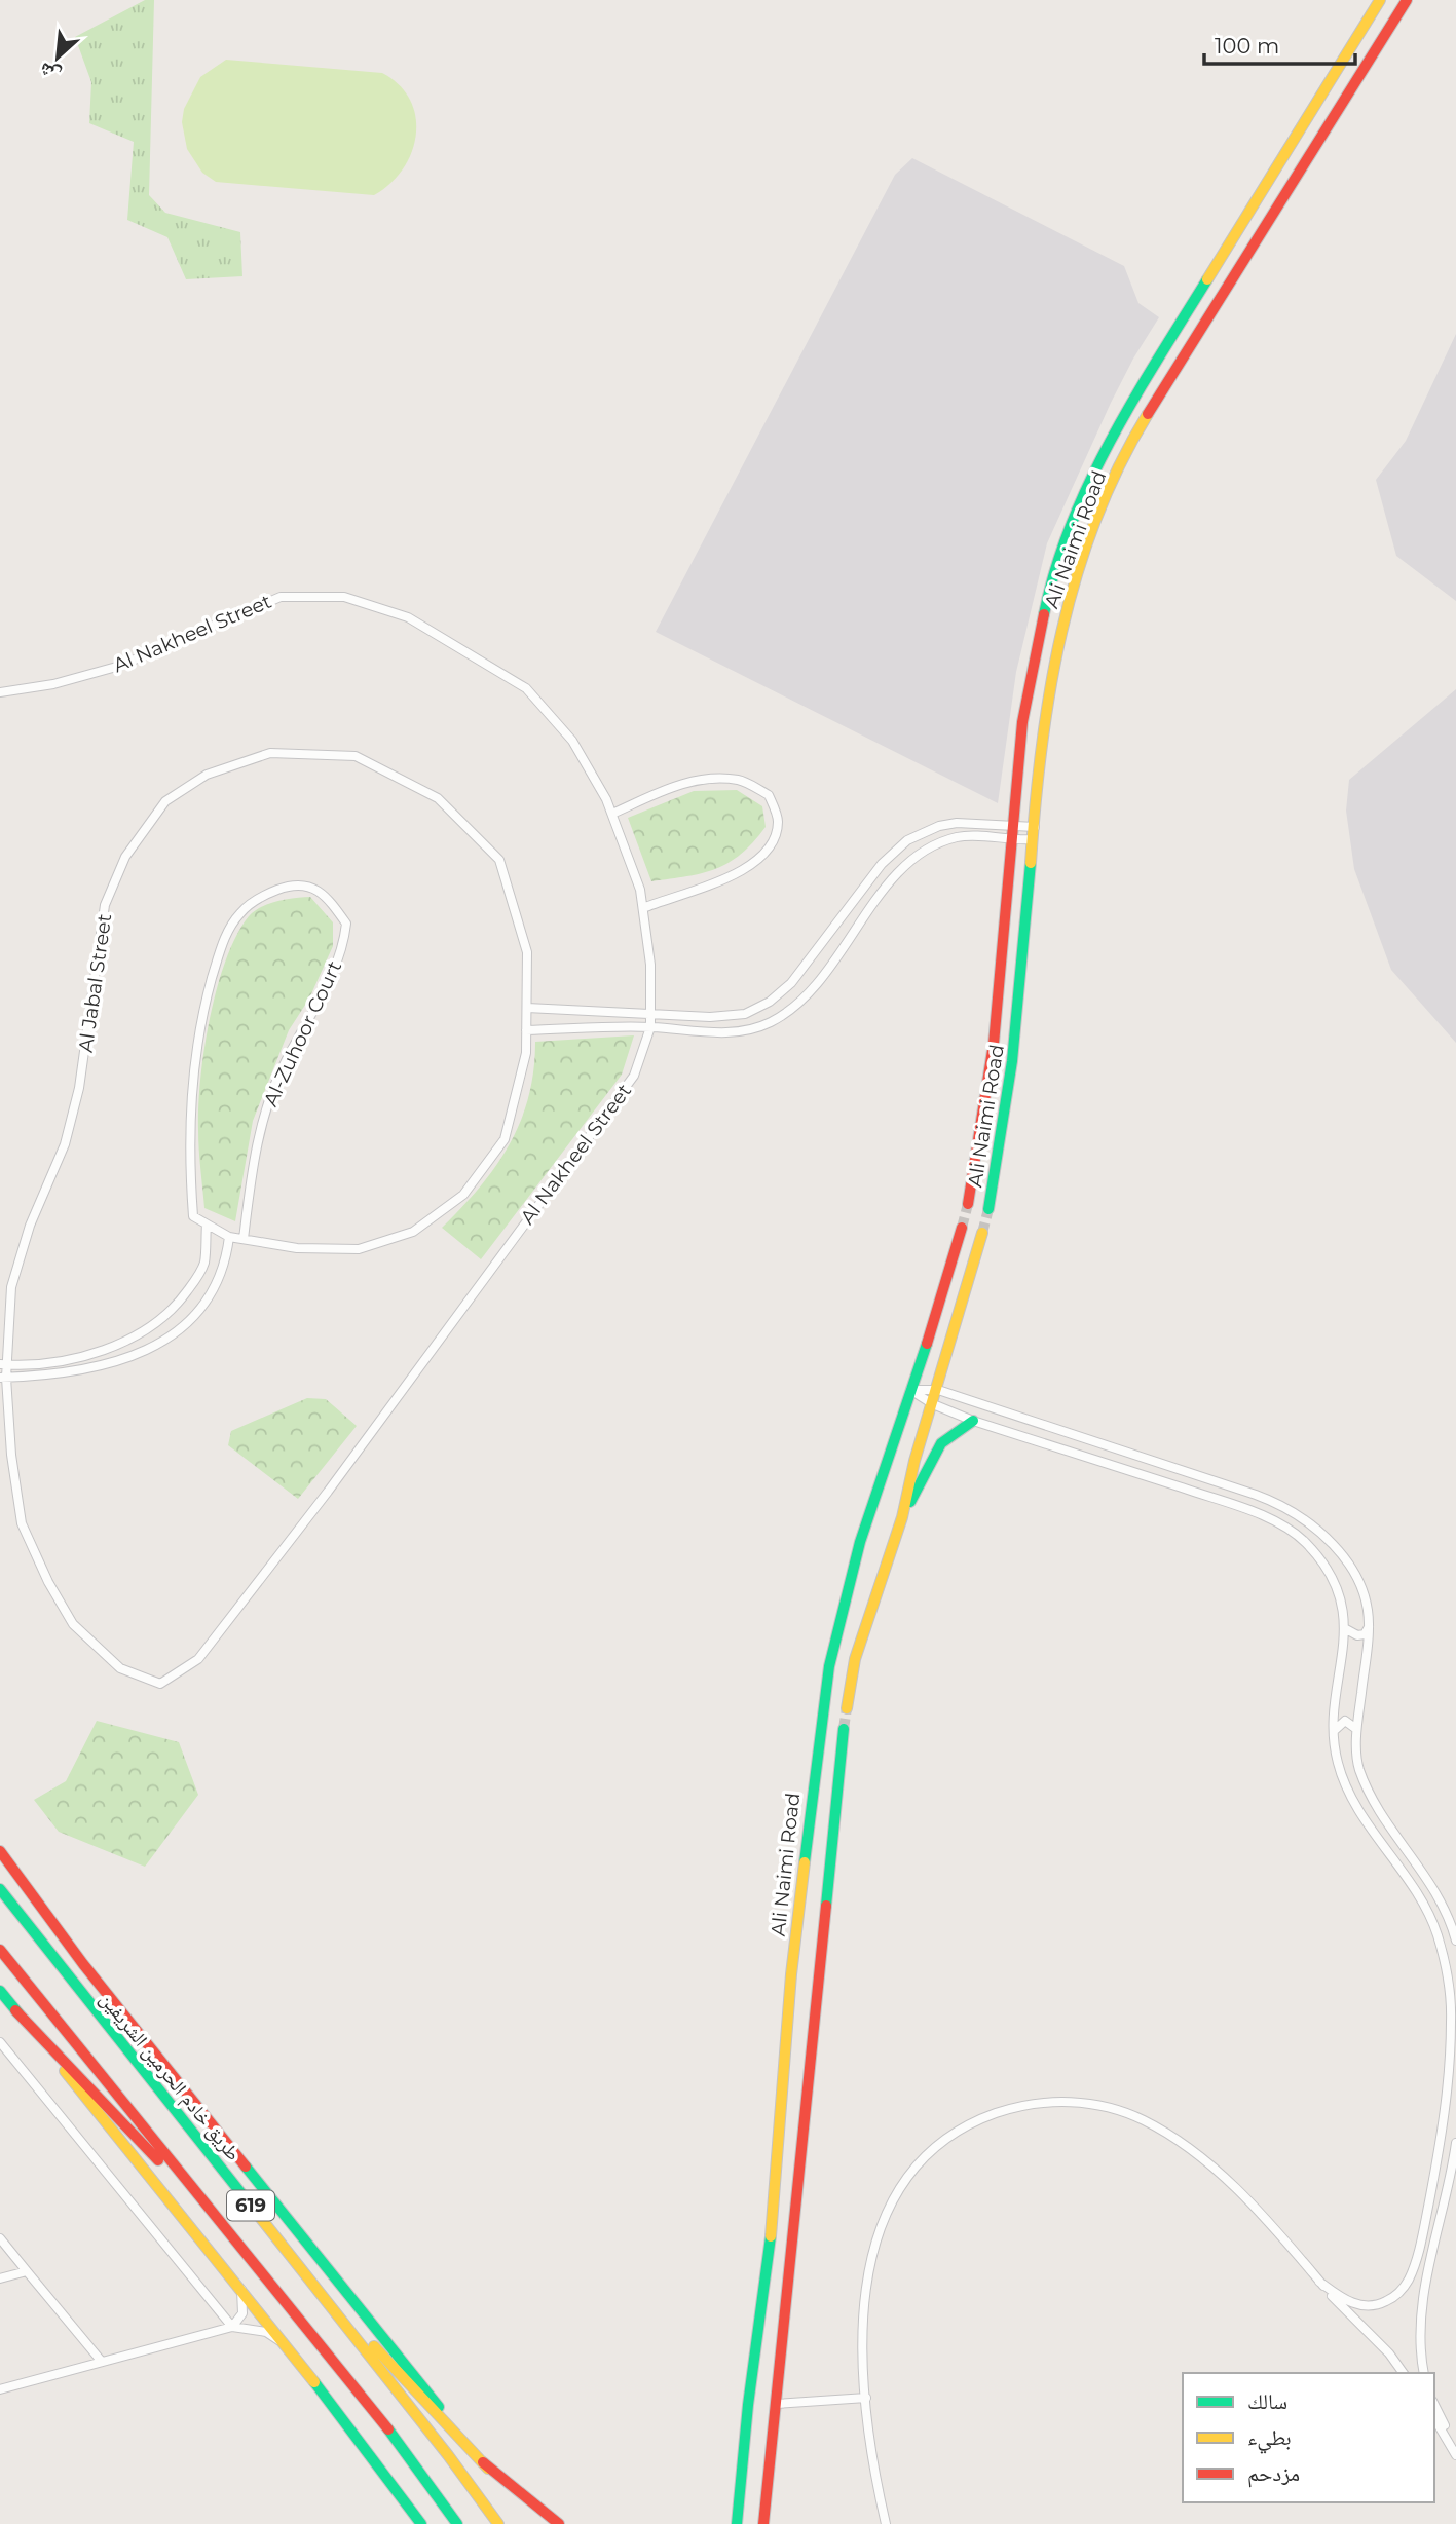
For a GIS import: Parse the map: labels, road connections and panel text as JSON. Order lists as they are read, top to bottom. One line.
{"streets":{"main road":["Ali Naimi Road","طريق خادم الحرمين الشريفين","619"],"street":["Al Nakheel Street","Al Jabal Street","Al-Zuhoor Court"]},"crossings":[["Al Nakheel Street","Al Jabal Street"],["Al Jabal Street","Al-Zuhoor Court"]],"legend":["سالك","بطيء","مزدحم"],"scale_bar":"100 m","north":"bottom left"}
